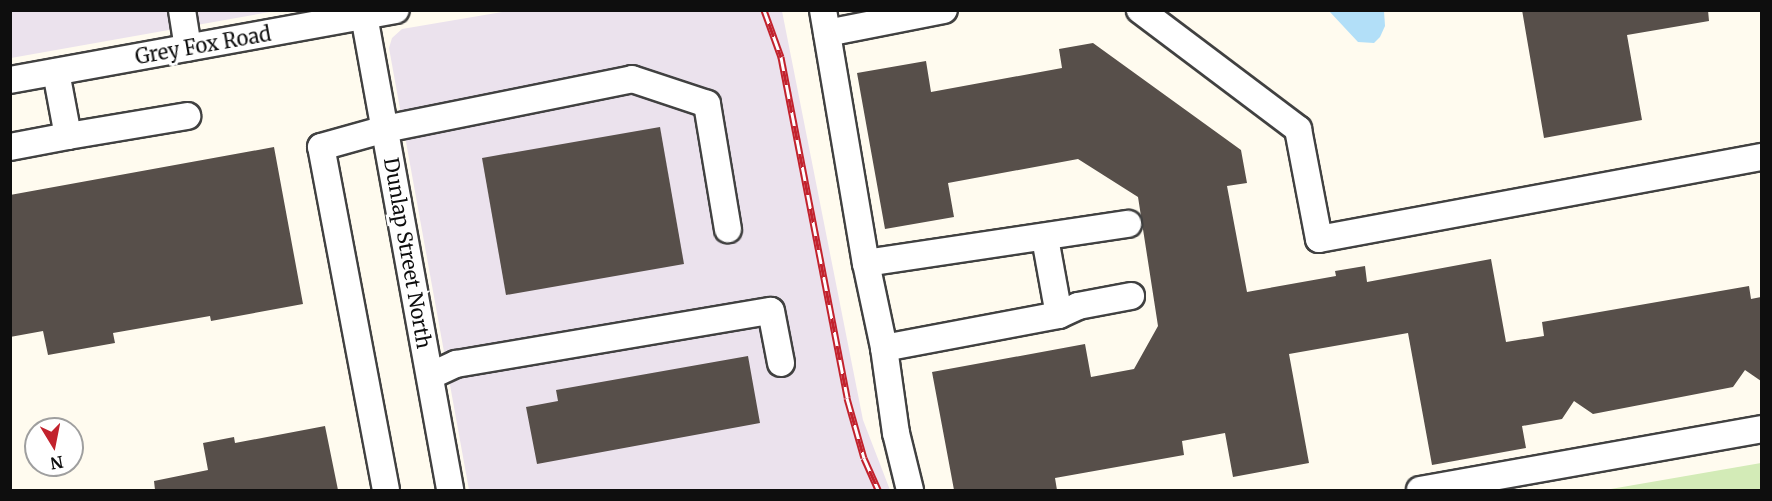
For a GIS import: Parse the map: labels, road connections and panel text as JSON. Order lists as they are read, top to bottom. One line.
{"streets":{"street":["Grey Fox Road","Dunlap Street North"]},"crossings":[["Grey Fox Road","Dunlap Street North"]],"north":"bottom"}
